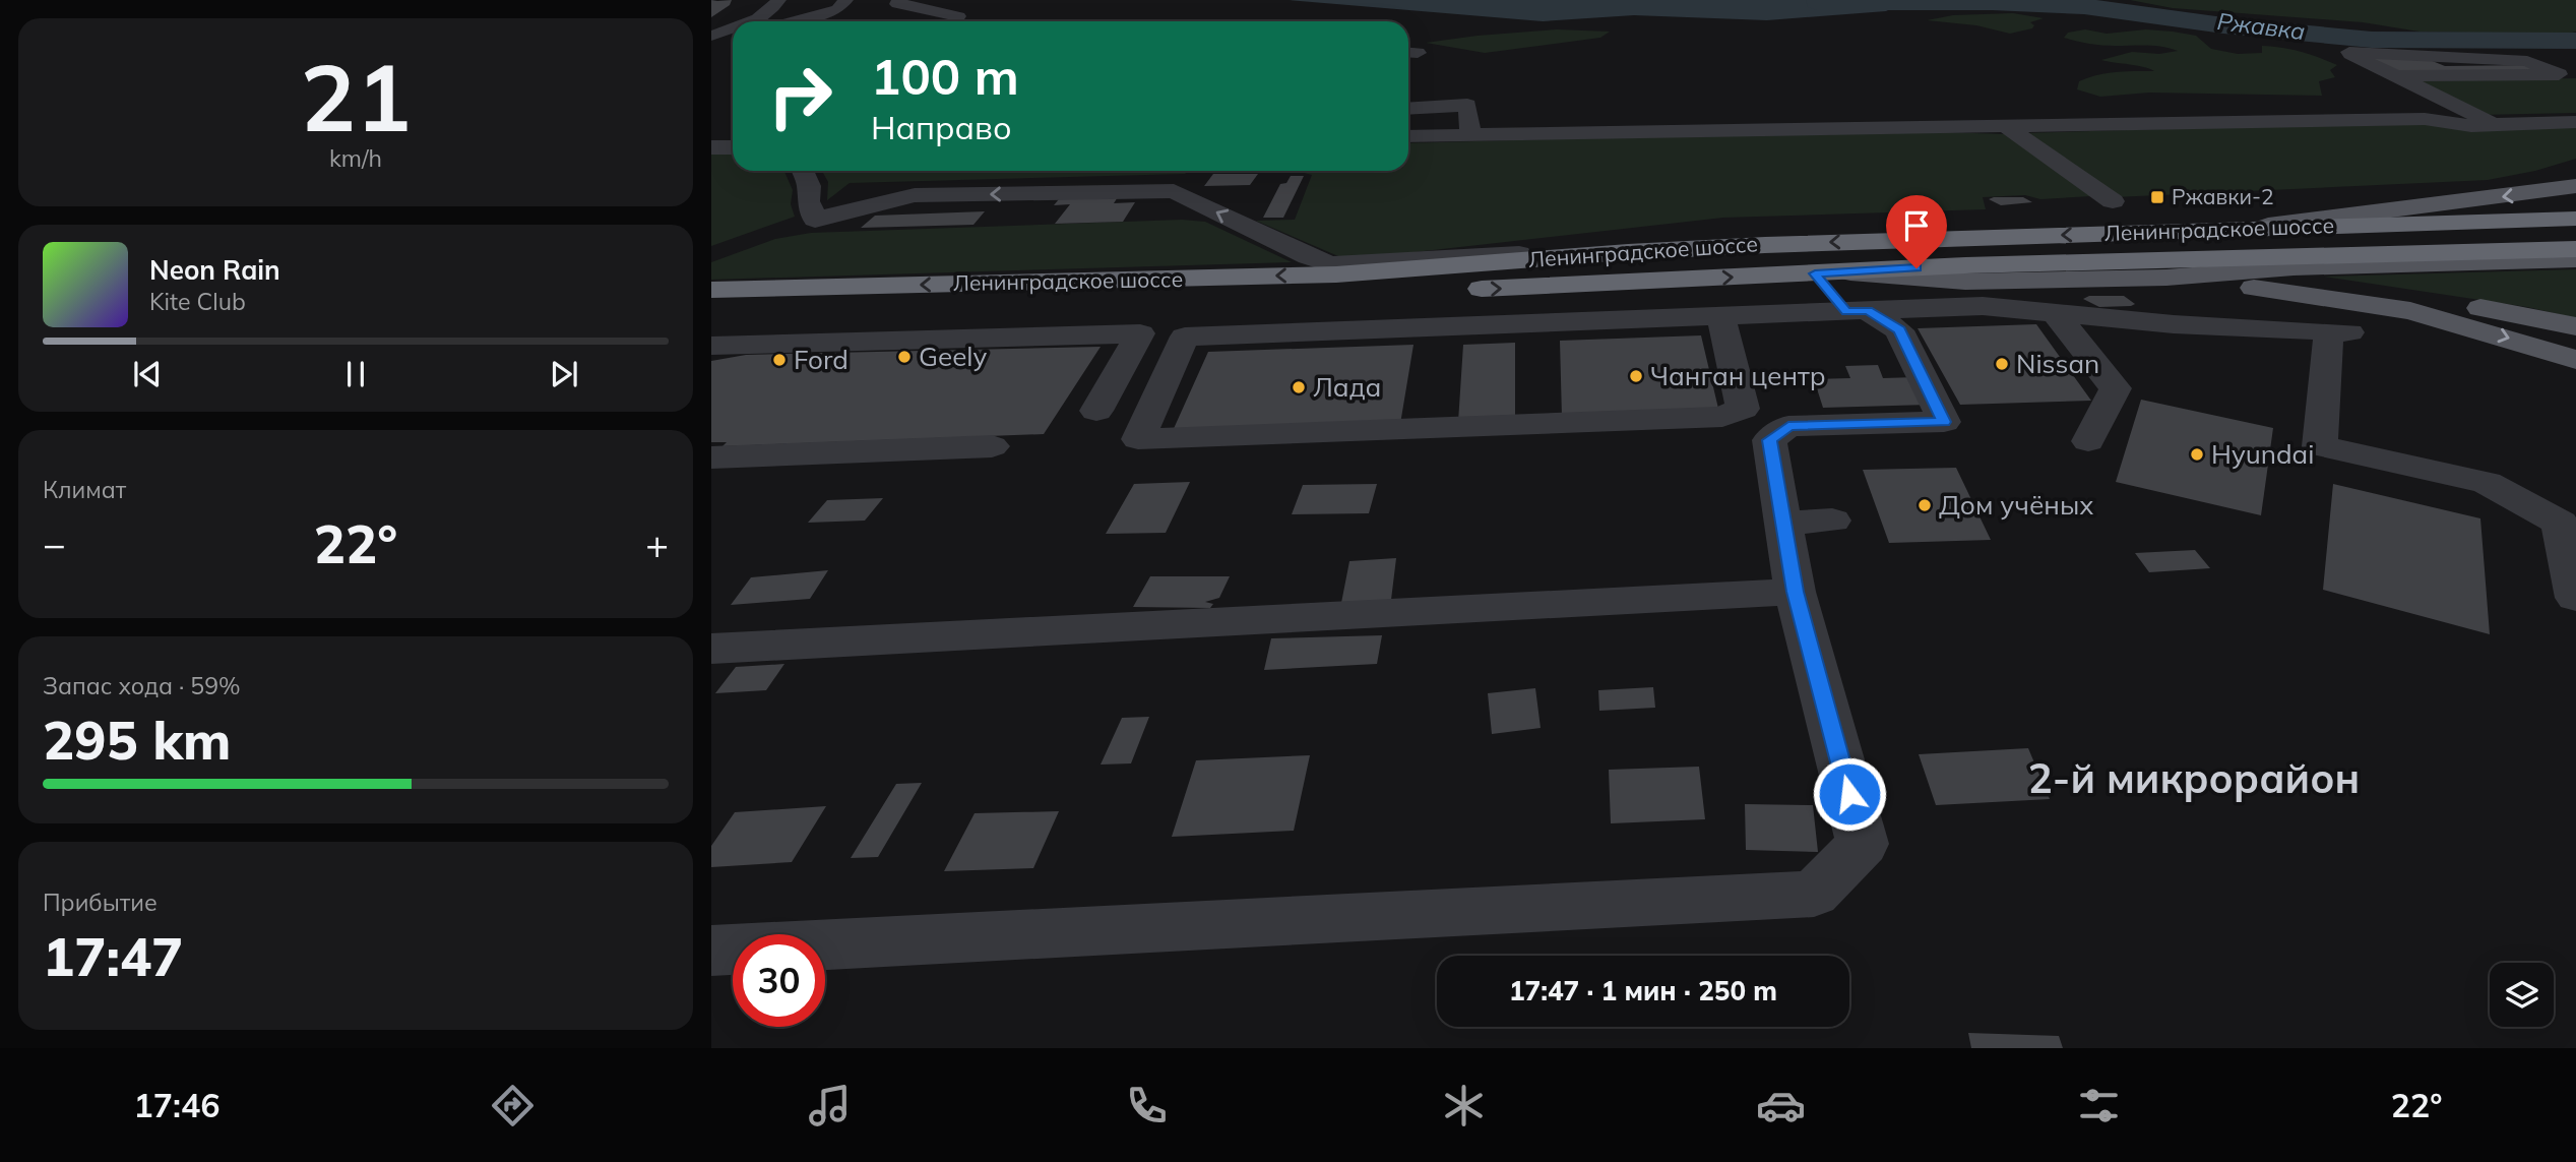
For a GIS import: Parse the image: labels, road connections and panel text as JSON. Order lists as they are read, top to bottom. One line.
{"streets":{"highway":["Ленинградское шоссе"]},"districts":["2-й микрорайон"],"water":["Ржавка"],"places":{"transit":["Ржавки-2"],"other":["Geely","Ford","Nissan","Чанган центр","Лада","Hyundai","Дом учёных"]},"page":{"tile":[["21","km/h"],"Климат",["Запас хода · 59%","295 km"],["Прибытие","17:47"]],"turn":["100 m","Направо"],"song":["Neon Rain","Kite Club"],"heat":["−","22°","+"],"limit":"30","trip":"17:47 · 1 мин · 250 m","tabs":["17:46","22°"]}}
